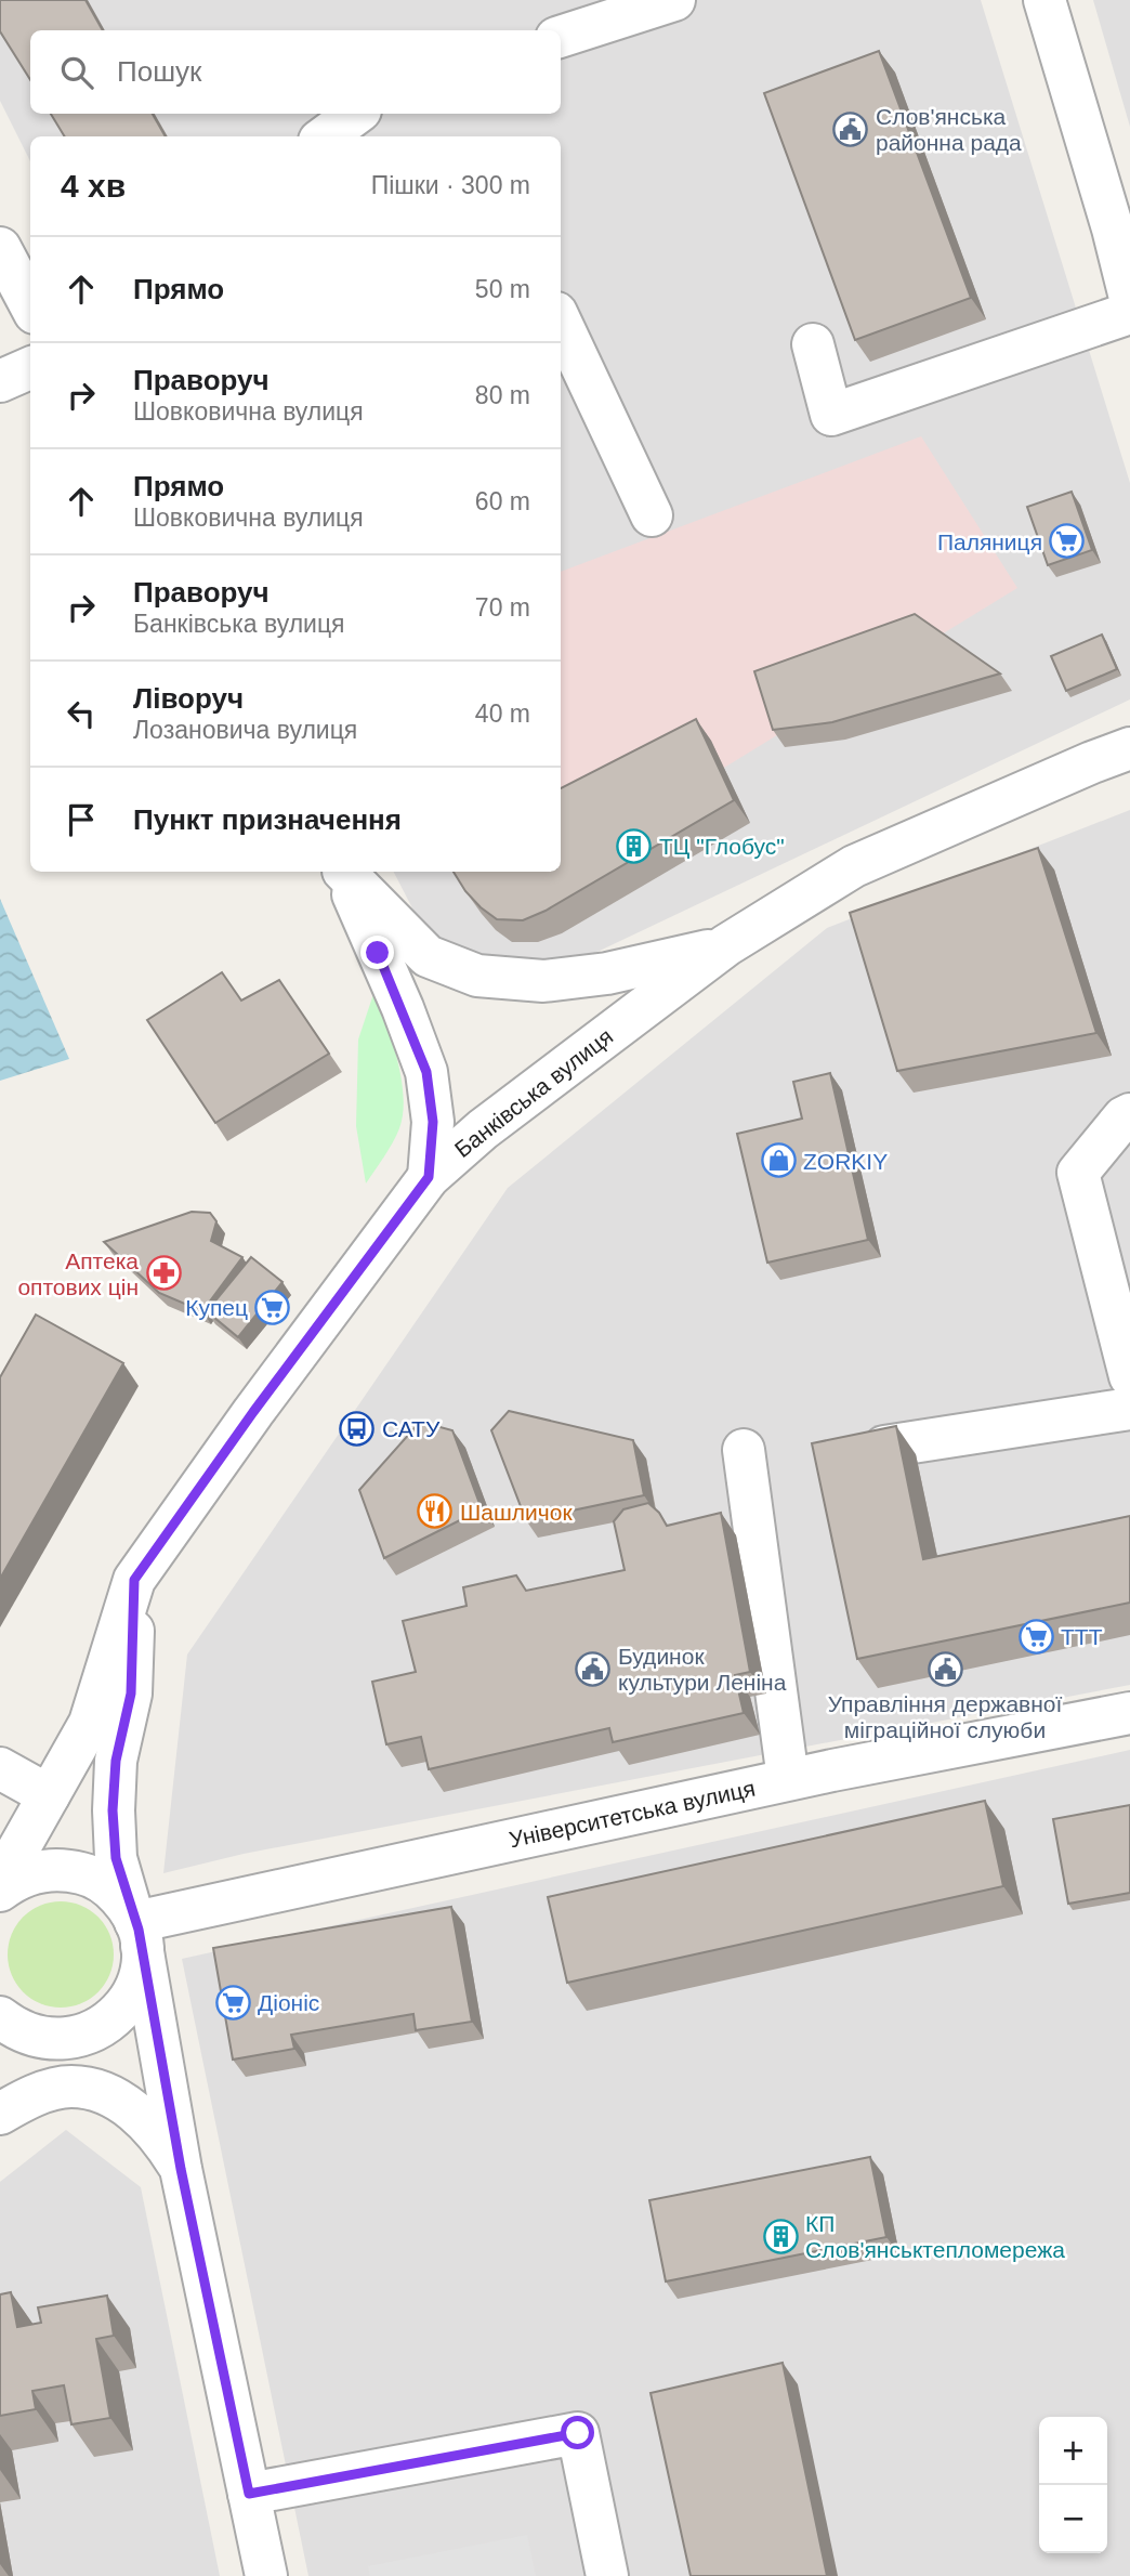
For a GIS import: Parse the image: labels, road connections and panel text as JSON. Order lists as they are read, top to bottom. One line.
{"streets":{"street":["Банківська вулиця","Університетська вулиця"]},"places":{"public building":["Слов'янська районна рада","Будинок культури Леніна","Управління державної міграційної слуюби"],"supermarket":["Паляниця","Купец","ТТТ","Діоніс"],"building":["ТЦ \"Глобус\"","КП Слов'янськтепломережа"],"shop":["ZORKIY"],"pharmacy":["Аптека оптових цін"],"bus stop":["САТУ"],"restaurant":["Шашличок"]},"page":{"search":"Пошук","heading":["4 хв","Пішки · 300 m"],"list":[["Прямо","50 m"],["Праворуч","Шовковична вулиця","80 m"],["Прямо","Шовковична вулиця","60 m"],["Праворуч","Банківська вулиця","70 m"],["Ліворуч","Лозановича вулиця","40 m"],"Пункт призначення"],"map_buttons":["+","−"]}}
